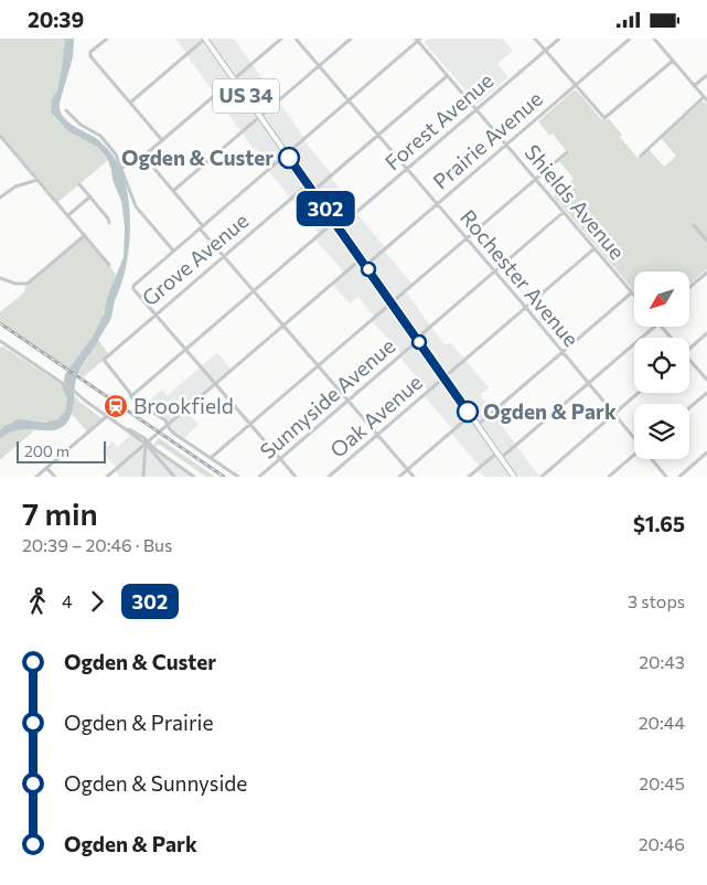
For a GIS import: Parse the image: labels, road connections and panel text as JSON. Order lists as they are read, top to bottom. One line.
{"streets":{"main road":["US 34"],"street":["Forest Avenue","Prairie Avenue","Shields Avenue","Grove Avenue","Rochester Avenue","Sunnyside Avenue","Oak Avenue"]},"crossings":[["US 34","Forest Avenue"],["US 34","Prairie Avenue"],["US 34","Grove Avenue"],["US 34","Sunnyside Avenue"],["US 34","Oak Avenue"],["Forest Avenue","Shields Avenue"],["Forest Avenue","Rochester Avenue"],["Prairie Avenue","Shields Avenue"],["Prairie Avenue","Rochester Avenue"],["Shields Avenue","Sunnyside Avenue"],["Shields Avenue","Oak Avenue"],["Rochester Avenue","Sunnyside Avenue"],["Rochester Avenue","Oak Avenue"]],"places":{"other":["Ogden & Custer","Ogden & Park"],"station":["Brookfield"]},"lines":["bus line 302"],"scale_bar":"200 m","north":"bottom left","page":{"status":"20:39","on_map":"302","scale":"200 m","heading":["7 min","20:39 – 20:46 · Bus","$1.65"],"legs":["4","302","3 stops"],"list":[{"name":"Ogden & Custer","value":"20:43"},{"name":"Ogden & Prairie","value":"20:44"},{"name":"Ogden & Sunnyside","value":"20:45"},{"name":"Ogden & Park","value":"20:46"}]}}
